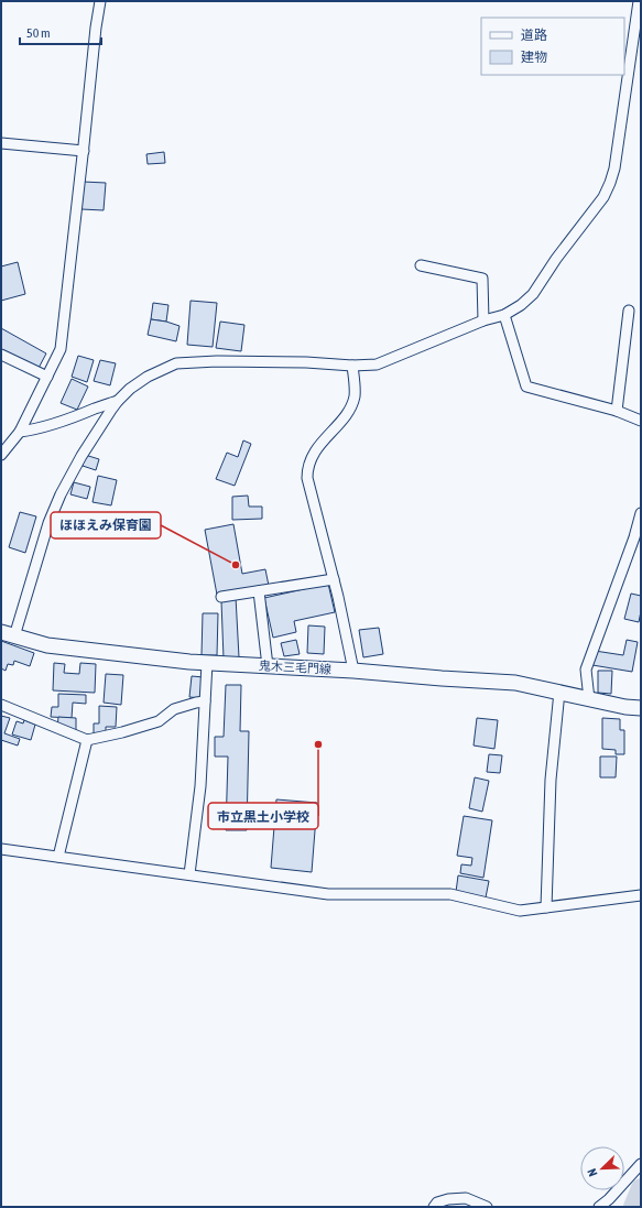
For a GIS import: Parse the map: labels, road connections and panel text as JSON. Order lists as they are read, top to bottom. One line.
{"streets":{"main road":["鬼木三毛門線"]},"places":["ほほえみ保育園","市立黒土小学校"],"legend":["道路","建物"],"scale_bar":"50 m","north":"bottom left"}
